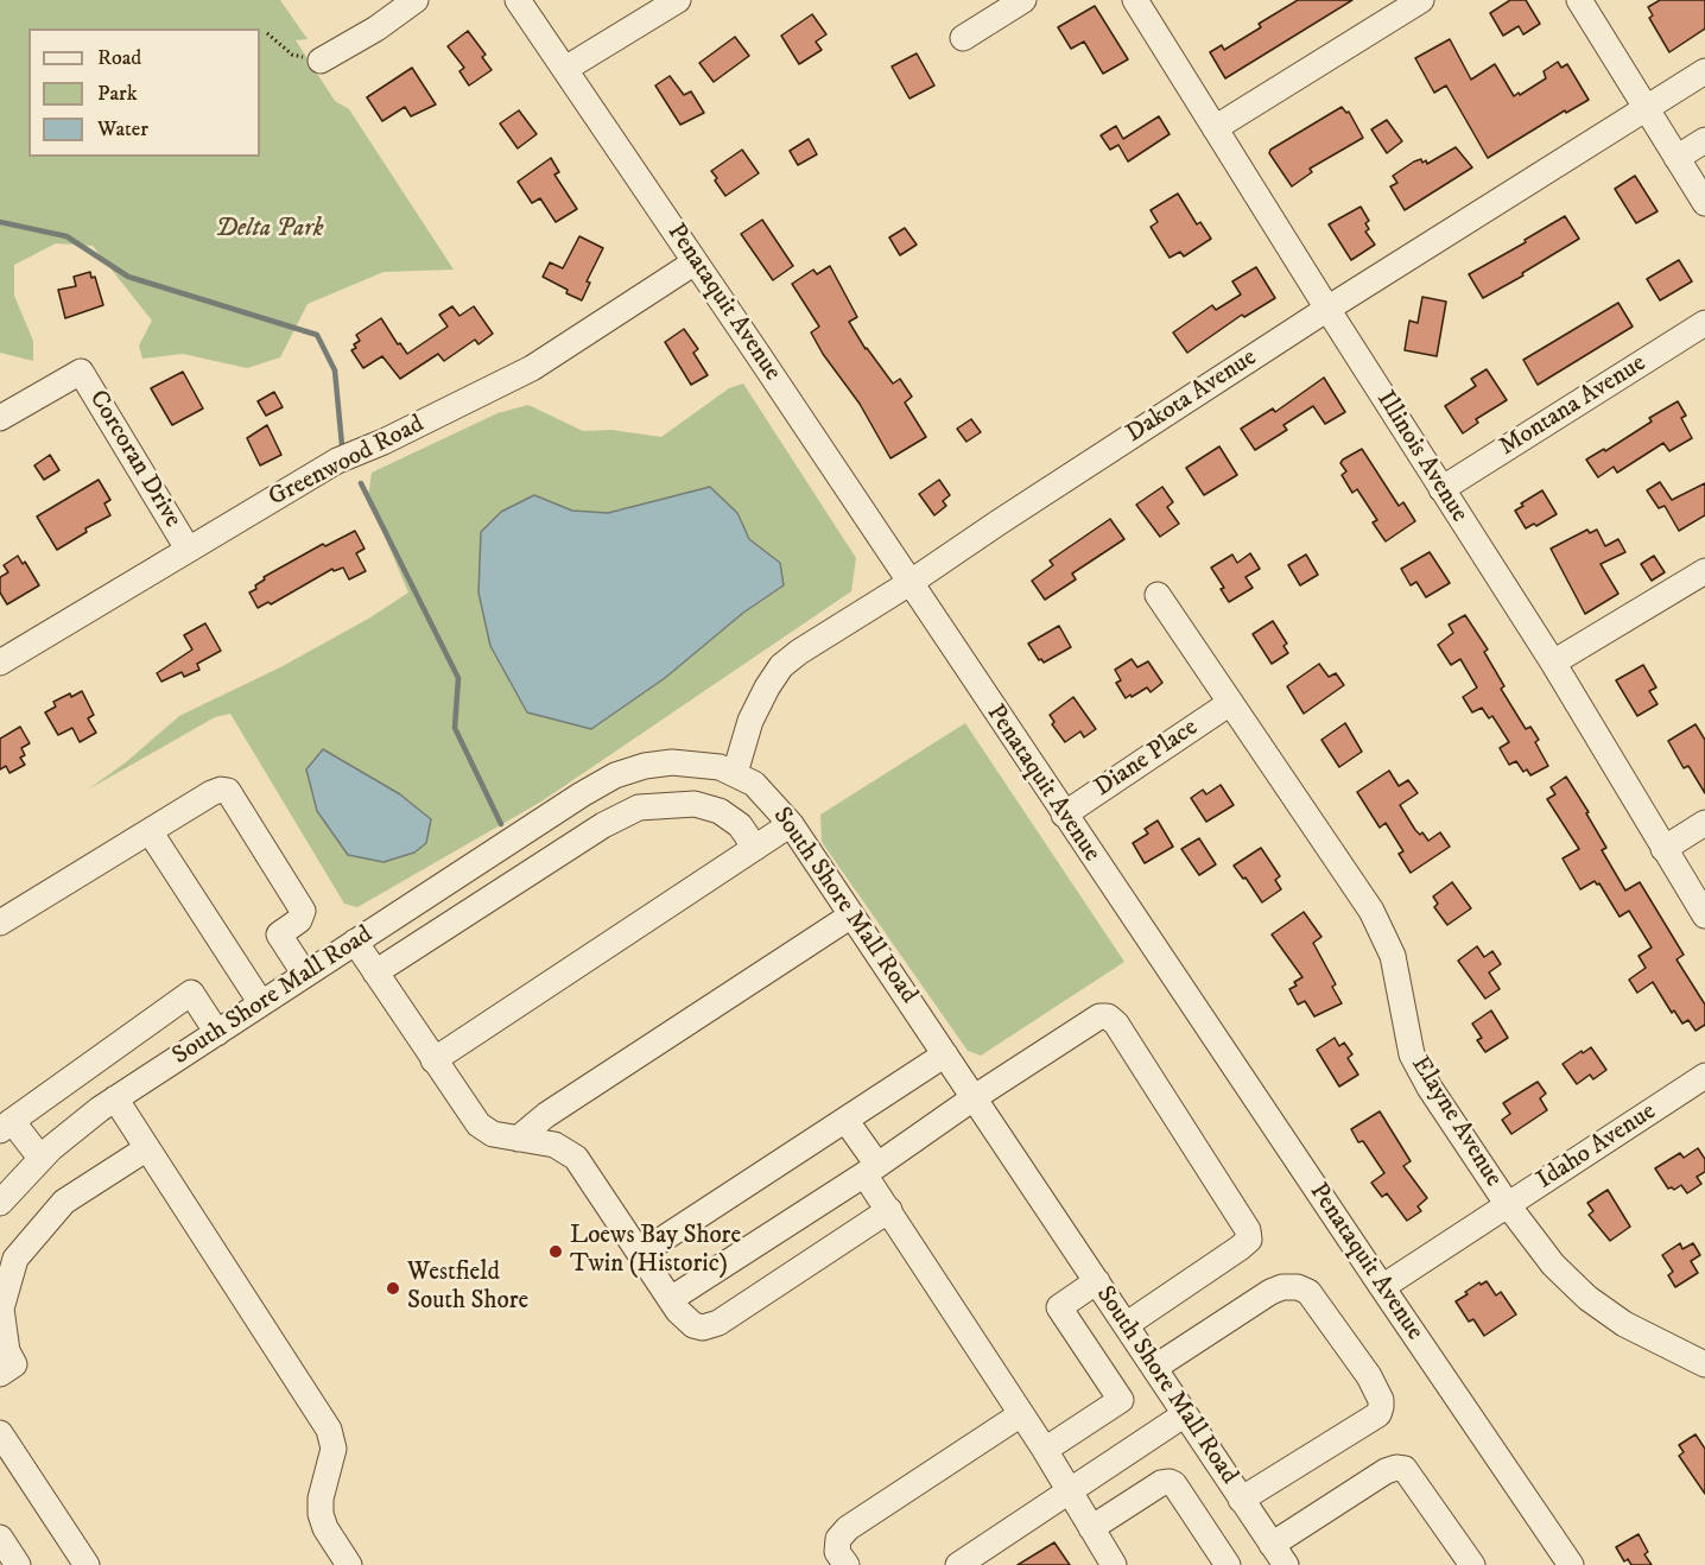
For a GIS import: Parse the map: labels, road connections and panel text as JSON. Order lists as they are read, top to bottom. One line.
{"streets":{"street":["Penataquit Avenue","Dakota Avenue","Montana Avenue","Illinois Avenue","Corcoran Drive","Greenwood Road","Diane Place","South Shore Mall Road","Elayne Avenue","Idaho Avenue"]},"crossings":[["Penataquit Avenue","Dakota Avenue"],["Penataquit Avenue","Greenwood Road"],["Penataquit Avenue","Diane Place"],["Penataquit Avenue","Idaho Avenue"],["Dakota Avenue","Illinois Avenue"],["Dakota Avenue","South Shore Mall Road"],["Montana Avenue","Illinois Avenue"],["Corcoran Drive","Greenwood Road"],["Diane Place","Elayne Avenue"],["Elayne Avenue","Idaho Avenue"]],"parks":["Delta Park"],"places":["Loews Bay Shore Twin (Historic)","Westfield South Shore"],"legend":["Road","Park","Water"]}
